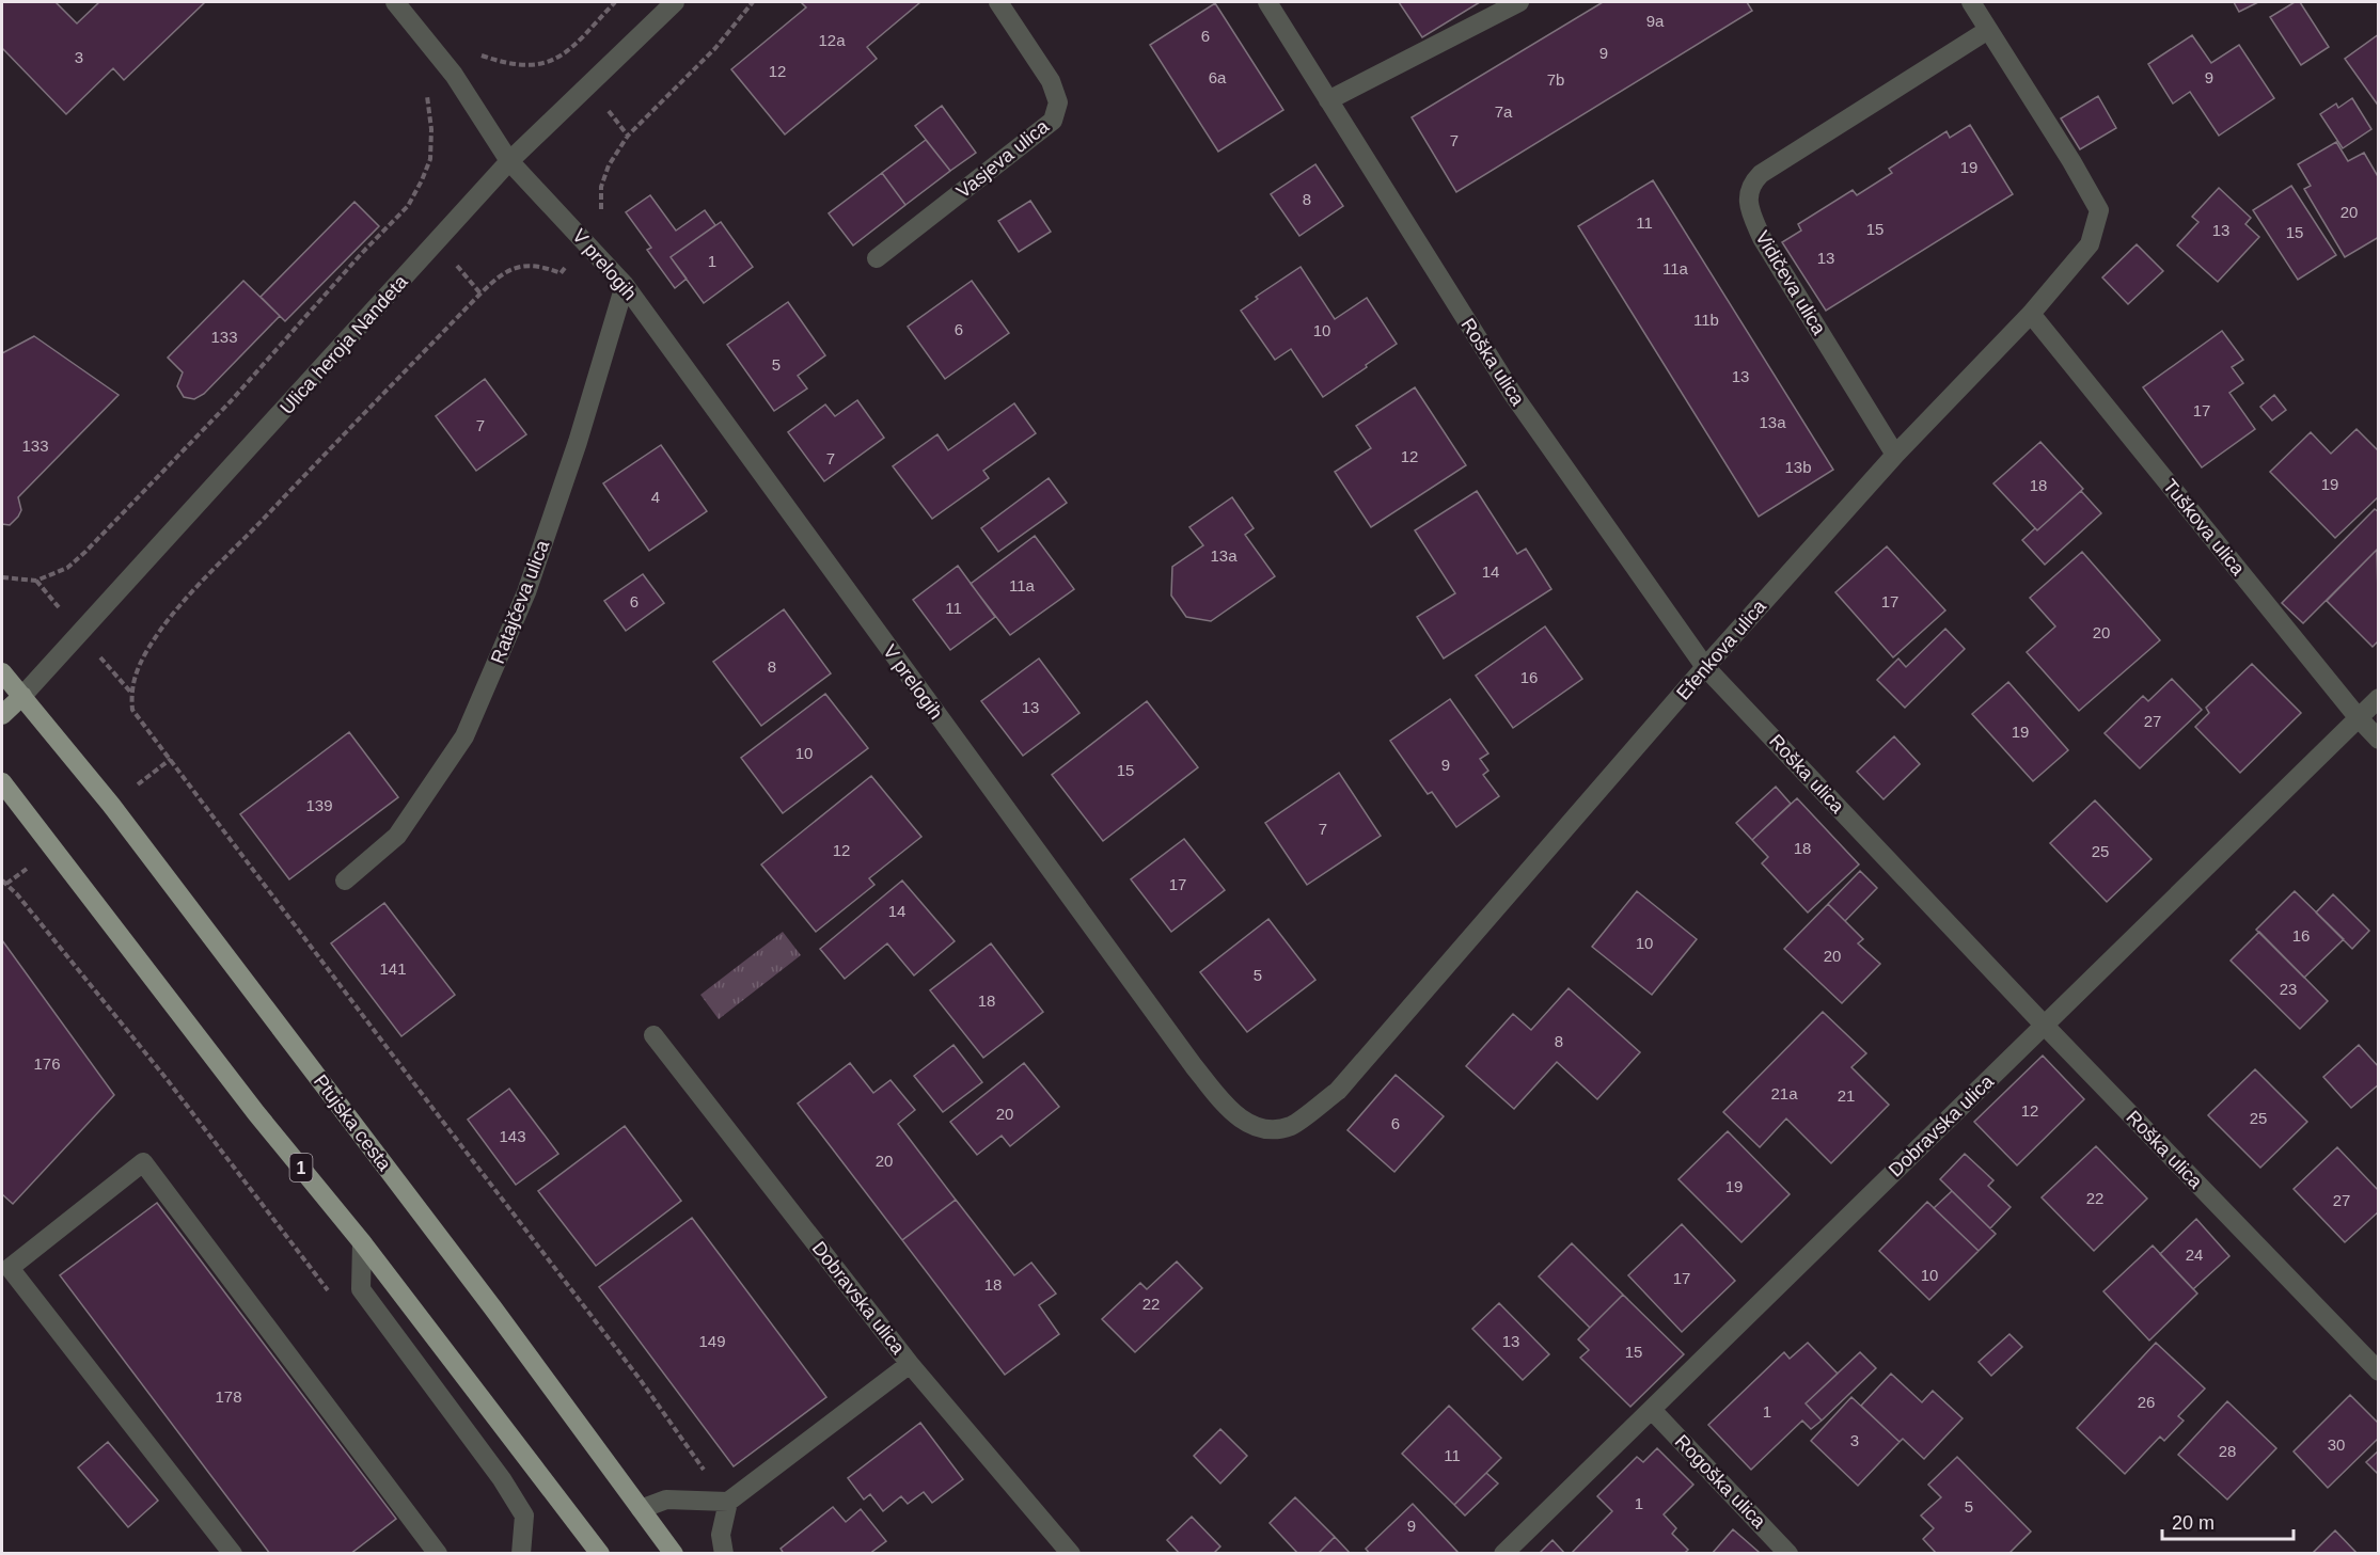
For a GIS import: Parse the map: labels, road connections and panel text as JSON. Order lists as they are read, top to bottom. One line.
{"streets":{"main road":["Ptujska cesta","1"],"street":["Vasjeva ulica","V prelogih","Vidičeva ulica","Ulica heroja Nandeta","Roška ulica","Tuškova ulica","Ratajčeva ulica","Efenkova ulica","Dobravska ulica","Rogoška ulica"]},"crossings":[["V prelogih","Ulica heroja Nandeta"],["V prelogih","Ratajčeva ulica"],["V prelogih","Efenkova ulica"],["Vidičeva ulica","Efenkova ulica"],["Ulica heroja Nandeta","Ptujska cesta"],["Roška ulica","Efenkova ulica"],["Roška ulica","Dobravska ulica"],["Tuškova ulica","Efenkova ulica"],["Tuškova ulica","Dobravska ulica"],["Dobravska ulica","Rogoška ulica"]],"house_numbers":["9a","6","12a","9","3","12","6a","9","7b","7a","7","19","8","20","11","15","13","15","13","1","11a","11b","6","10","133","5","13","17","13a","7","133","12","7","13b","19","18","4","13a","14","11a","6","17","11","20","8","16","13","27","19","10","9","15","139","7","18","12","25","17","14","16","10","20","141","5","23","18","8","176","21a","21","12","20","25","6","143","20","19","22","27","24","10","17","18","22","149","13","15","178","26","1","3","30","28","11","1","5","9"],"scale_bar":"20 m"}
